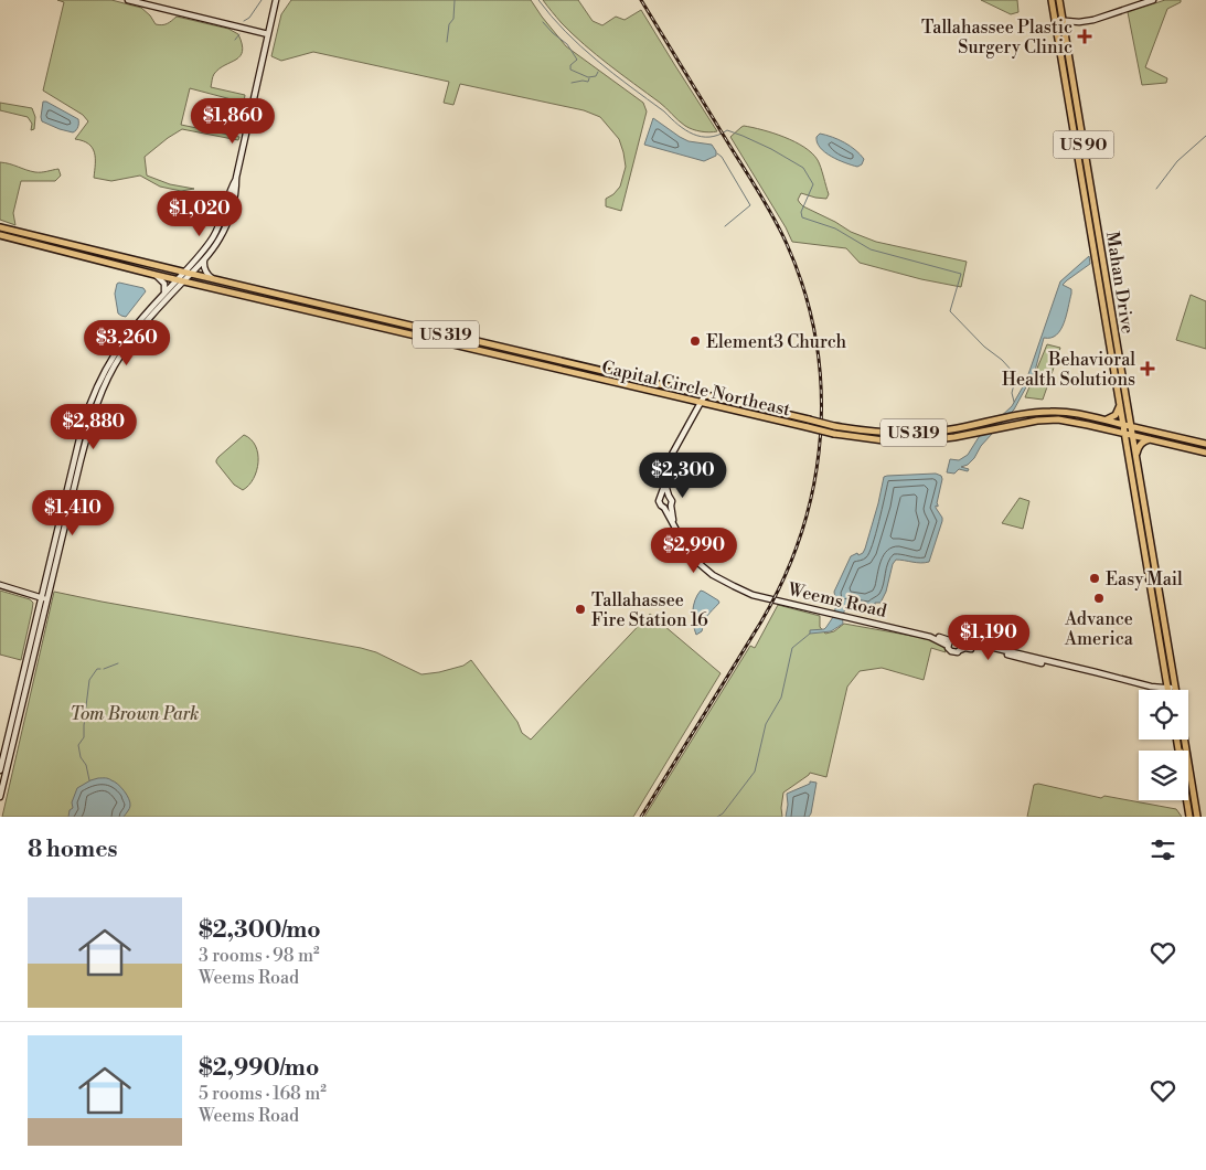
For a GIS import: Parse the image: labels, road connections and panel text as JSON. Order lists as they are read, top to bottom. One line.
{"streets":{"main road":["US 90","Mahan Drive","US 319","Capital Circle Northeast","Weems Road"]},"crossings":[["Mahan Drive","Capital Circle Northeast"],["US 319","Capital Circle Northeast"]],"parks":["Tom Brown Park"],"places":{"health":["Tallahassee Plastic Surgery Clinic","Behavioral Health Solutions"],"other":["Element3 Church","Easy Mail","Advance America","Tallahassee Fire Station 16"]},"page":{"price":["$1,860","$1,020","$3,260","$2,880","$2,300","$1,410","$2,990","$1,190"],"heading":"8 homes","list":[{"name":"$2,300/mo","note":"3 rooms · 98 m² · Weems Road"},{"name":"$2,990/mo","note":"5 rooms · 168 m² · Weems Road"}]}}
